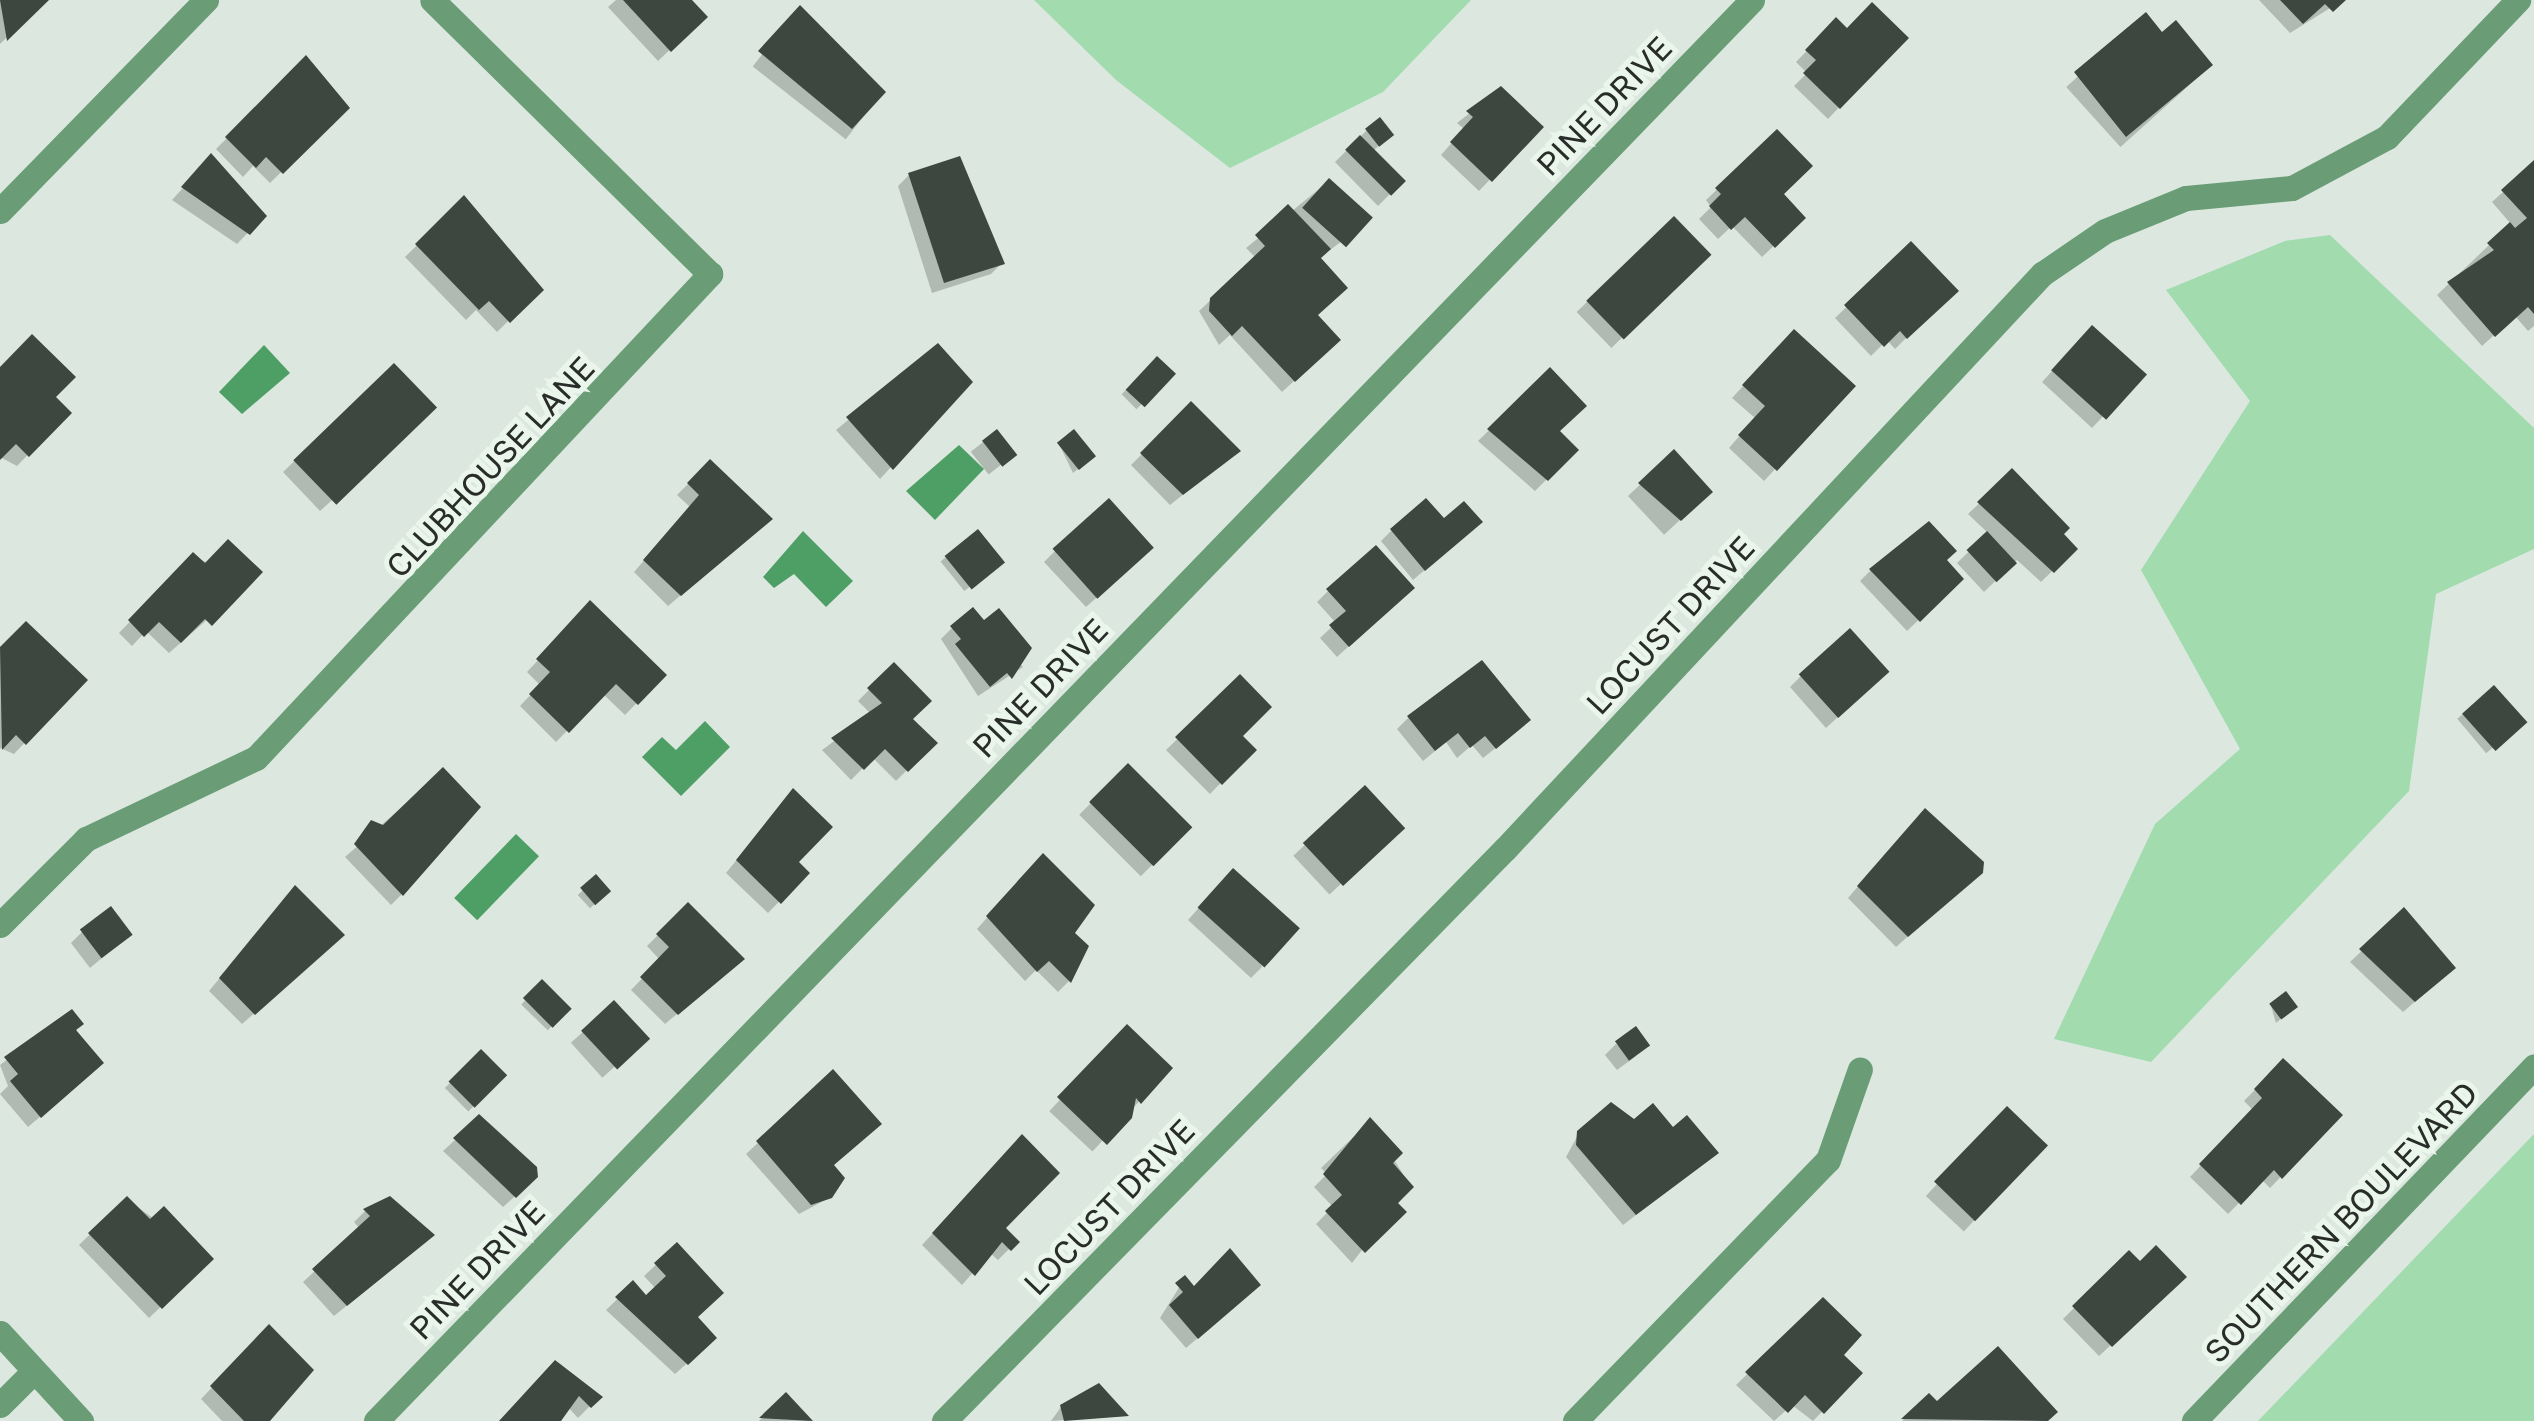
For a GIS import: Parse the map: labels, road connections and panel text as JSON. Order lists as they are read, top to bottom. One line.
{"streets":{"street":["PINE DRIVE","CLUBHOUSE LANE","LOCUST DRIVE","SOUTHERN BOULEVARD"]}}
